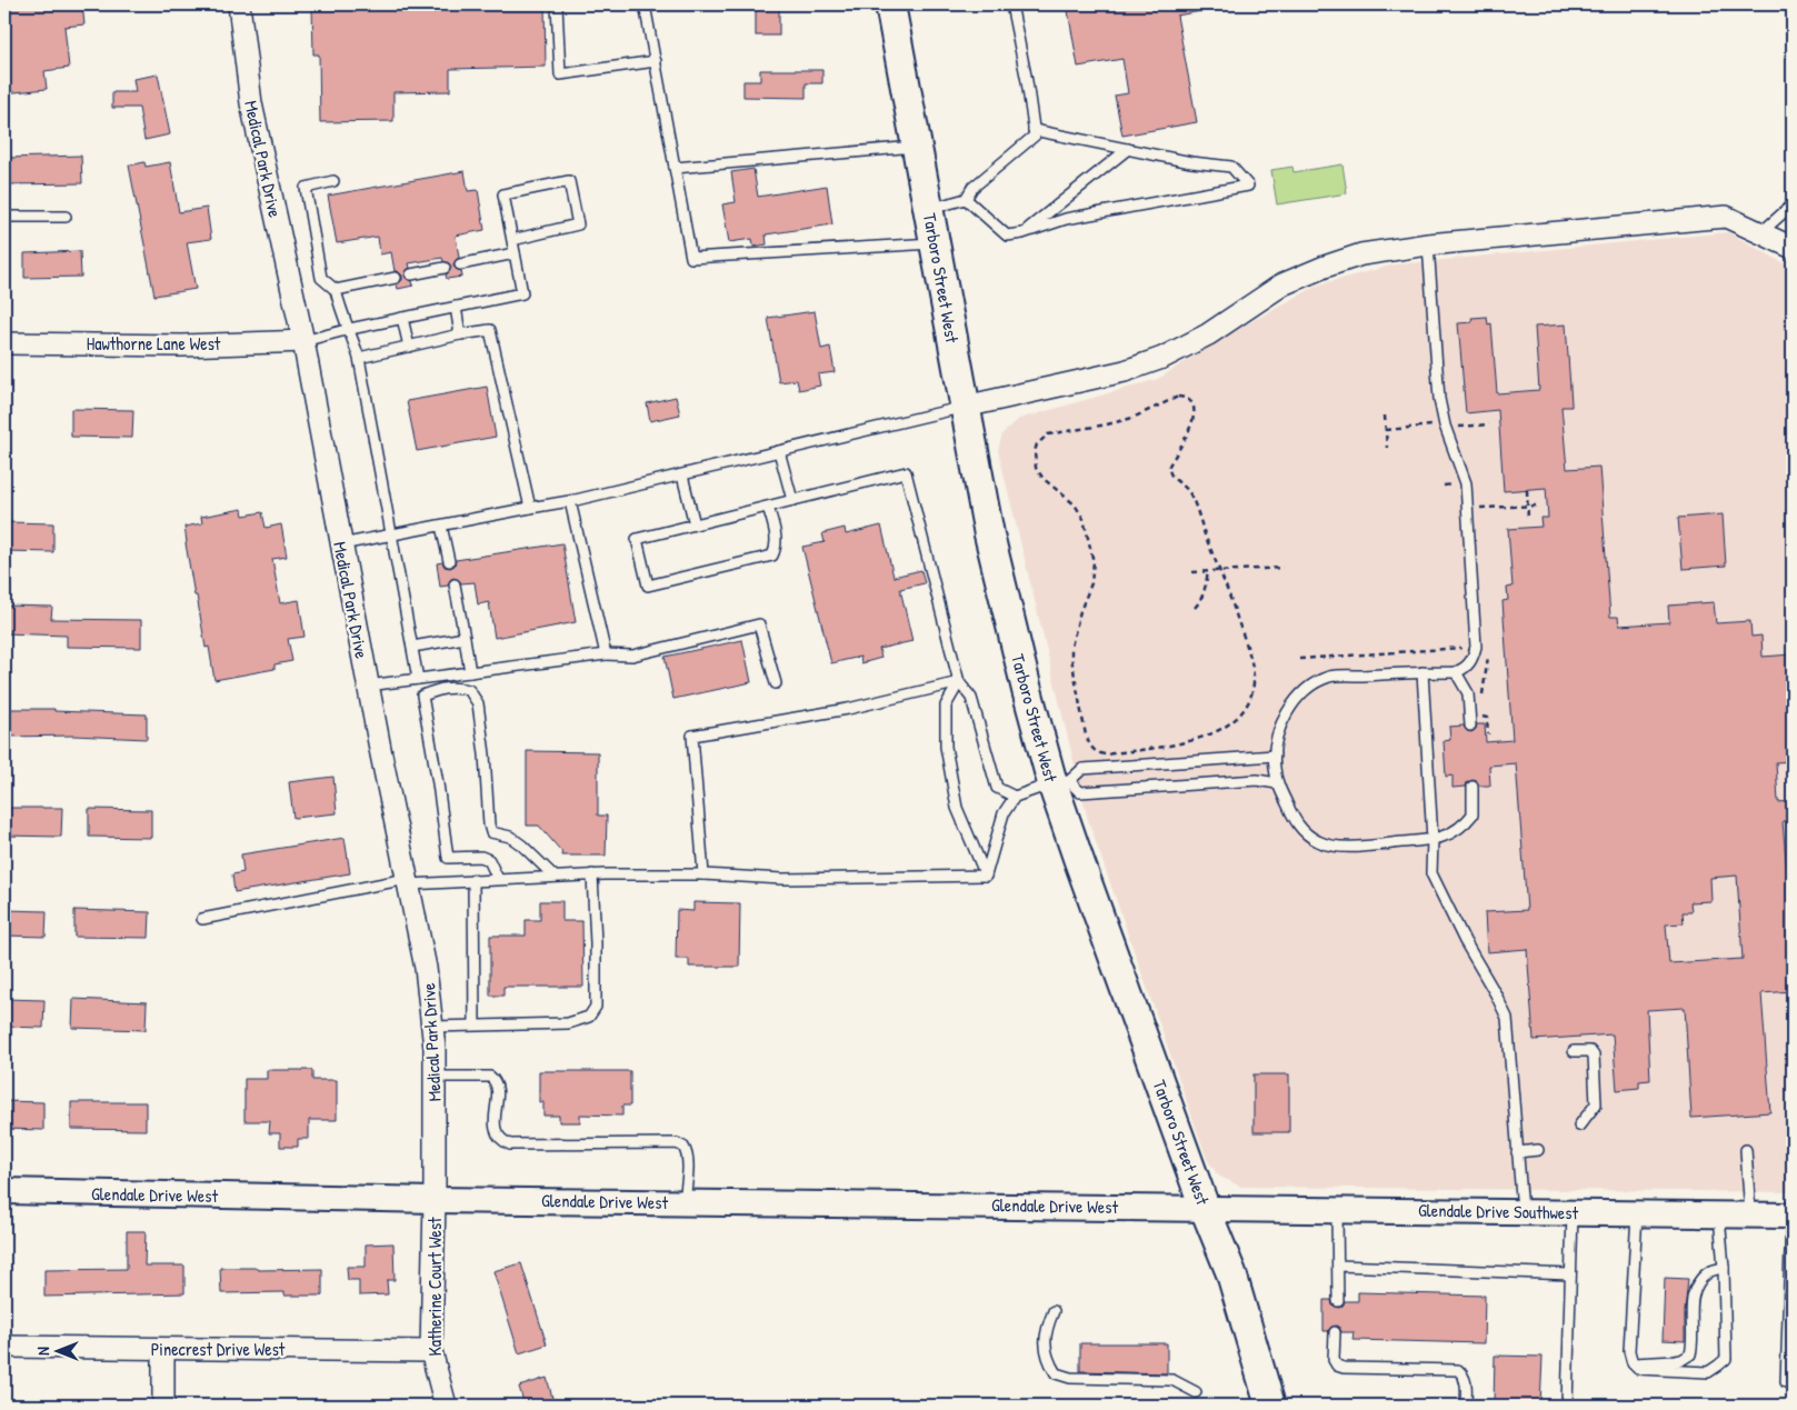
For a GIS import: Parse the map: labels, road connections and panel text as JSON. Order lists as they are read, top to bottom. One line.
{"streets":{"main road":["Tarboro Street West"],"street":["Medical Park Drive","Hawthorne Lane West","Glendale Drive West","Glendale Drive Southwest","Katherine Court West","Pinecrest Drive West"]},"crossings":[["Medical Park Drive","Hawthorne Lane West"],["Medical Park Drive","Glendale Drive West"],["Medical Park Drive","Katherine Court West"],["Tarboro Street West","Glendale Drive West"],["Tarboro Street West","Glendale Drive Southwest"],["Glendale Drive West","Glendale Drive Southwest"],["Glendale Drive West","Katherine Court West"],["Katherine Court West","Pinecrest Drive West"]],"north":"left"}
